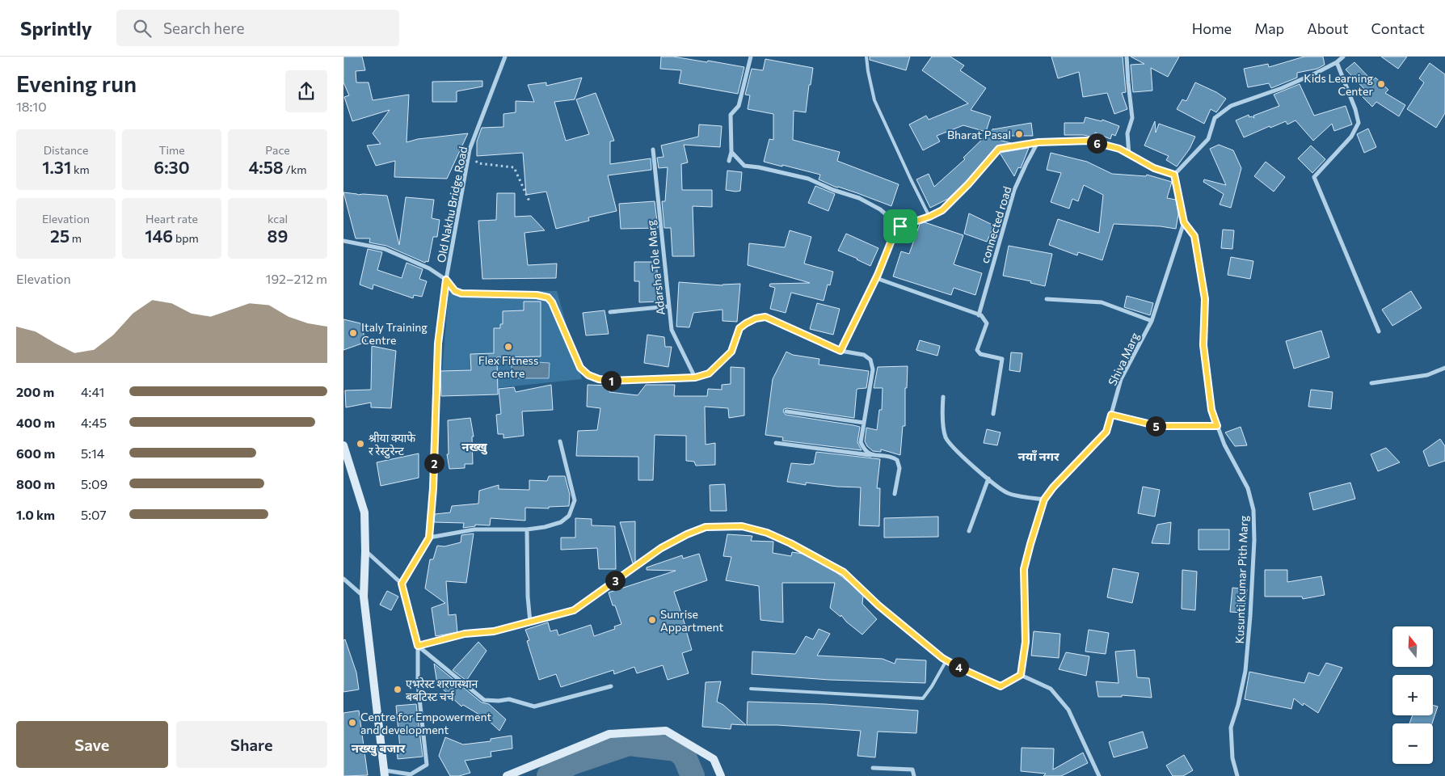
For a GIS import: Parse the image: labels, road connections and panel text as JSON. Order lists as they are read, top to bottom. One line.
{"streets":{"street":["Old Nakhu Bridge Road","connected road","Adarsha Tole Marg","Shiva Marg","Kusunti Kumar Pith Marg"]},"crossings":[["Shiva Marg","Kusunti Kumar Pith Marg"]],"districts":["नख्खु","नयाँ नगर","नख्खु बजार"],"places":["Kids Learning Center","Bharat Pasal","Italy Training Centre","Flex Fitness centre","श्रीया क्याफे र रेस्टुरेन्ट","Sunrise Appartment","एभरेस्ट शरणस्थान बबटिस्ट चर्च","Centre for Empowerment and development"],"north":"top","page":{"header":"Sprintly","search":"Search here","nav":["Home","Map","About","Contact"],"heading":["Evening run","18:10"],"stats":[["Distance","1.31 km"],["Time","6:30"],["Pace","4:58 /km"],["Elevation","25 m"],["Heart rate","146 bpm"],["kcal","89"]],"pins":["6","1","5","2","3","4"],"chart":["Elevation","192–212 m"],"list":[{"name":"200 m","note":"4:41"},{"name":"400 m","note":"4:45"},{"name":"600 m","note":"5:14"},{"name":"800 m","note":"5:09"},{"name":"1.0 km","note":"5:07"}],"map_buttons":["+","−"],"buttons":["Save","Share"]}}
